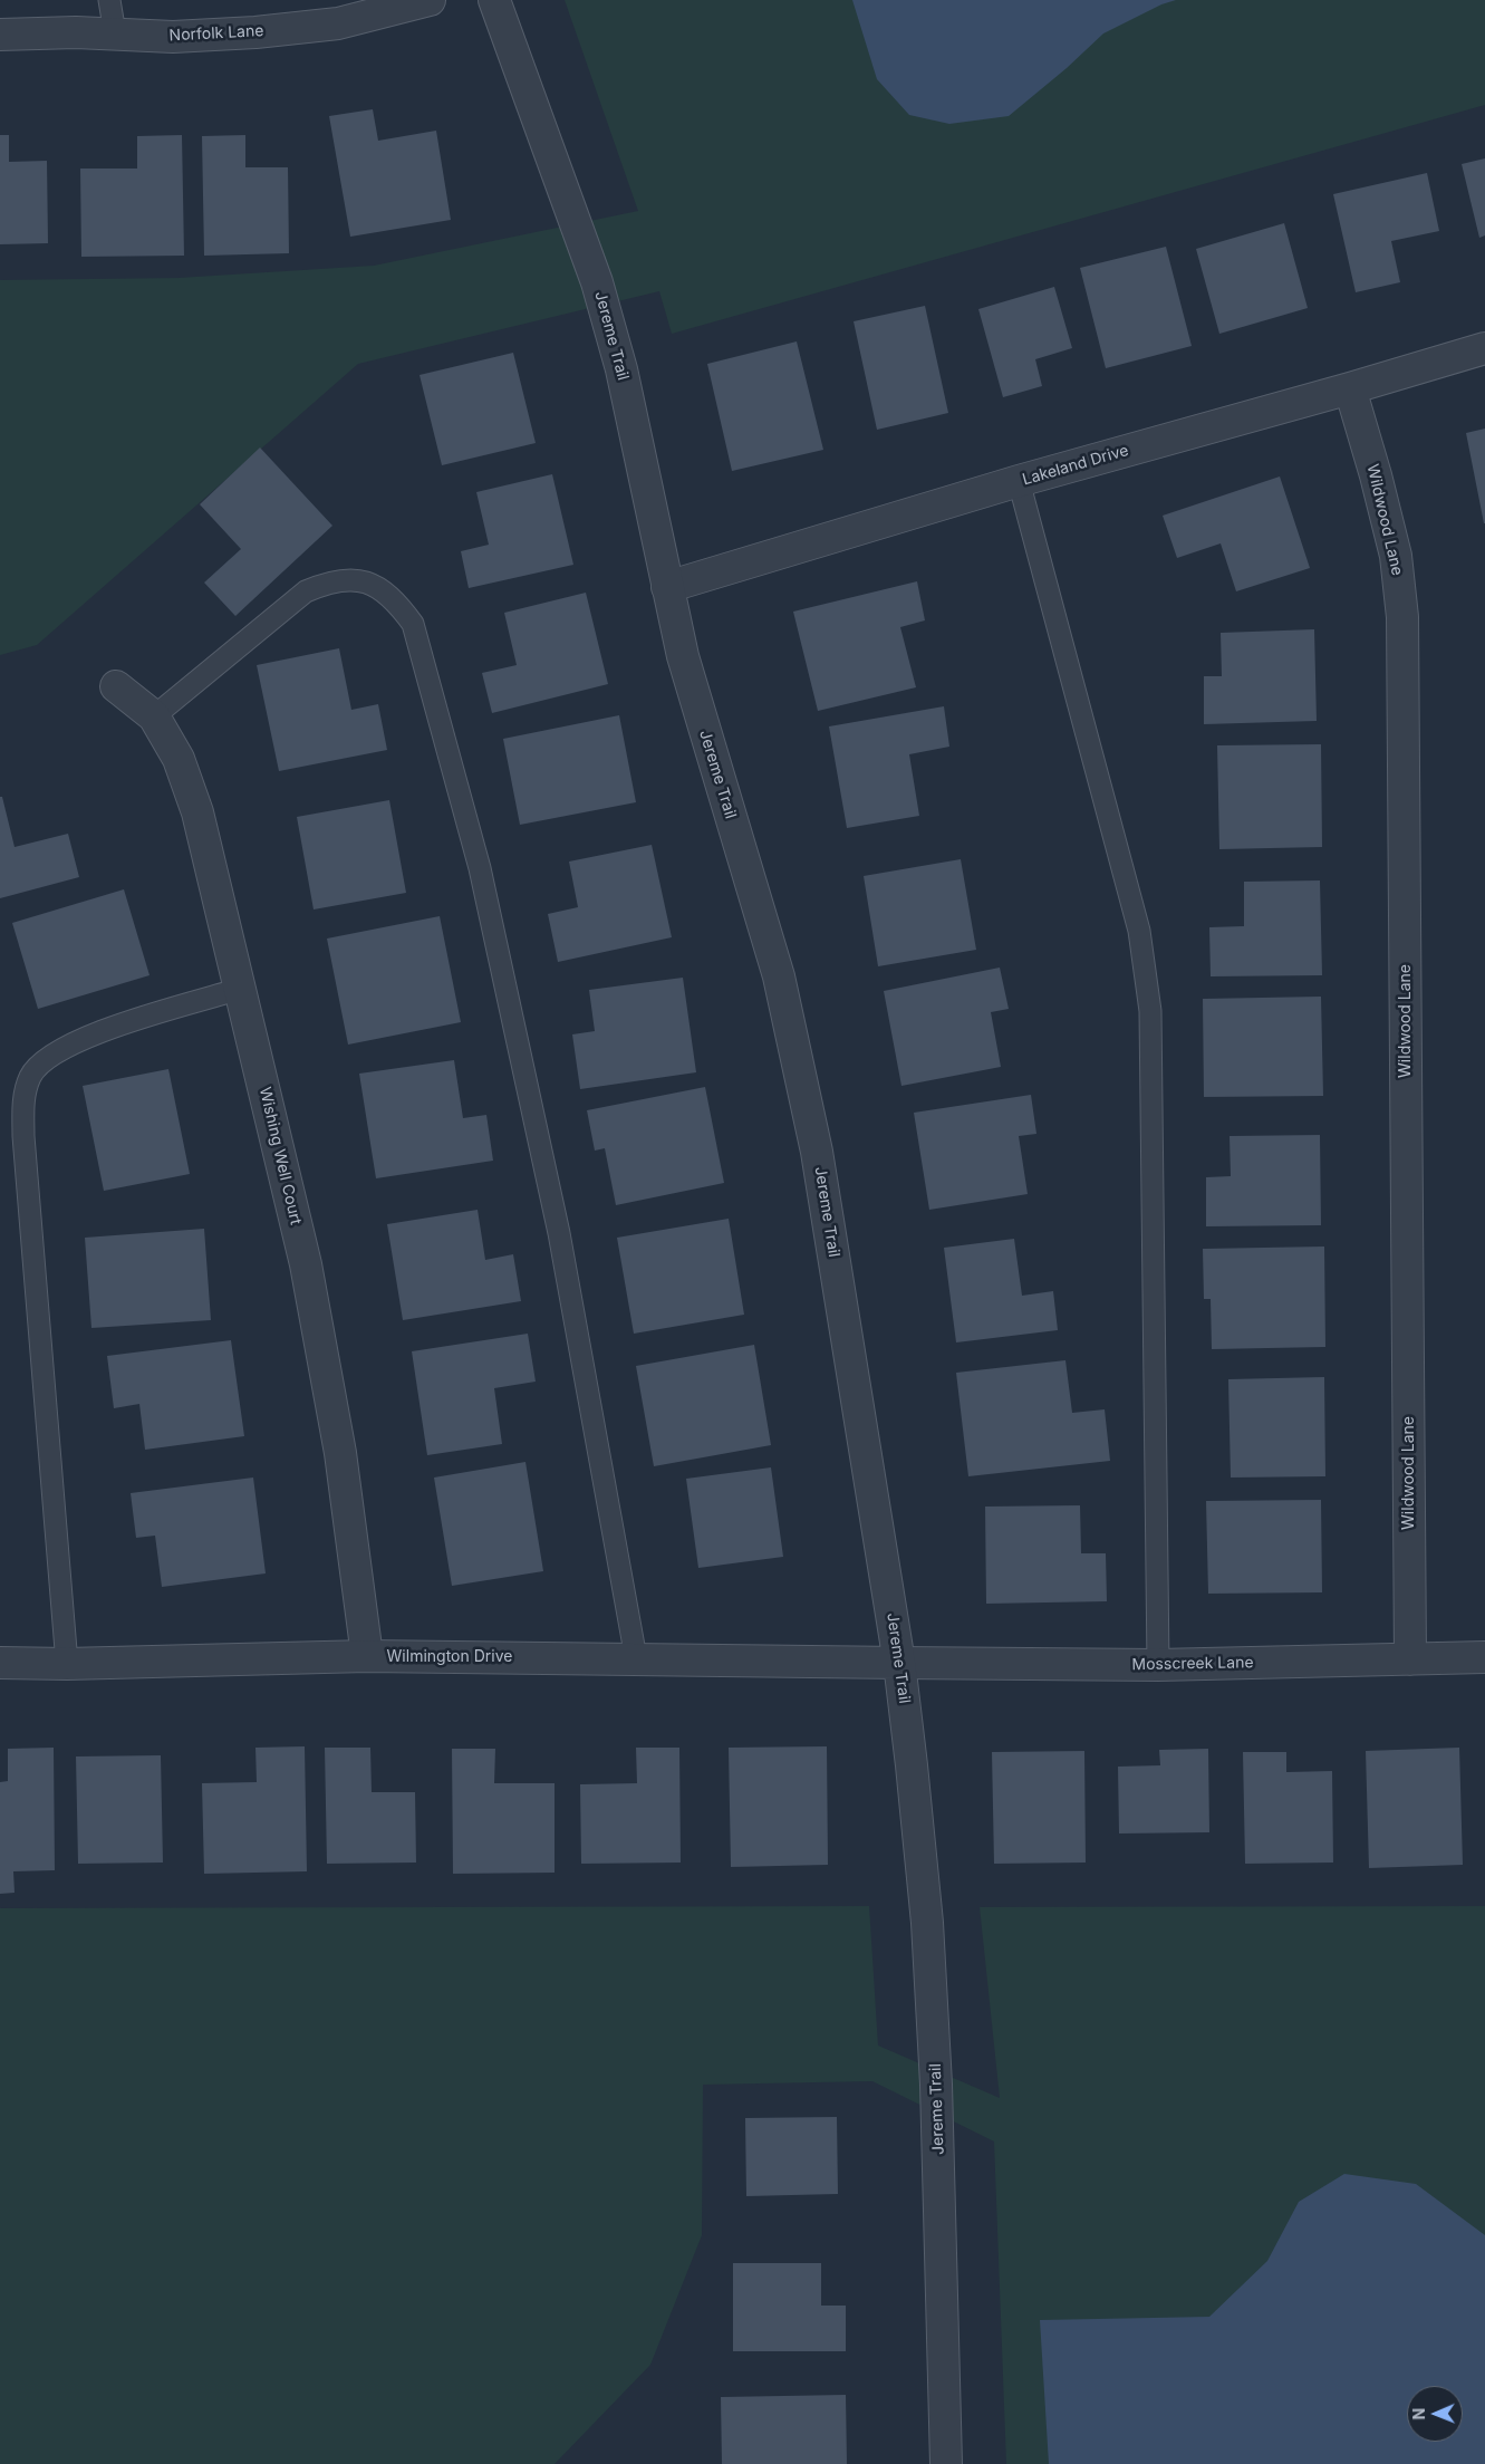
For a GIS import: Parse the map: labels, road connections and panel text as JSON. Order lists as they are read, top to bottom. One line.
{"streets":{"street":["Norfolk Lane","Jereme Trail","Lakeland Drive","Wildwood Lane","Wishing Well Court","Wilmington Drive","Mosscreek Lane"]},"crossings":[["Jereme Trail","Lakeland Drive"],["Jereme Trail","Wilmington Drive"],["Jereme Trail","Mosscreek Lane"],["Lakeland Drive","Wildwood Lane"],["Wildwood Lane","Mosscreek Lane"],["Wishing Well Court","Wilmington Drive"],["Wilmington Drive","Mosscreek Lane"]],"north":"left"}
